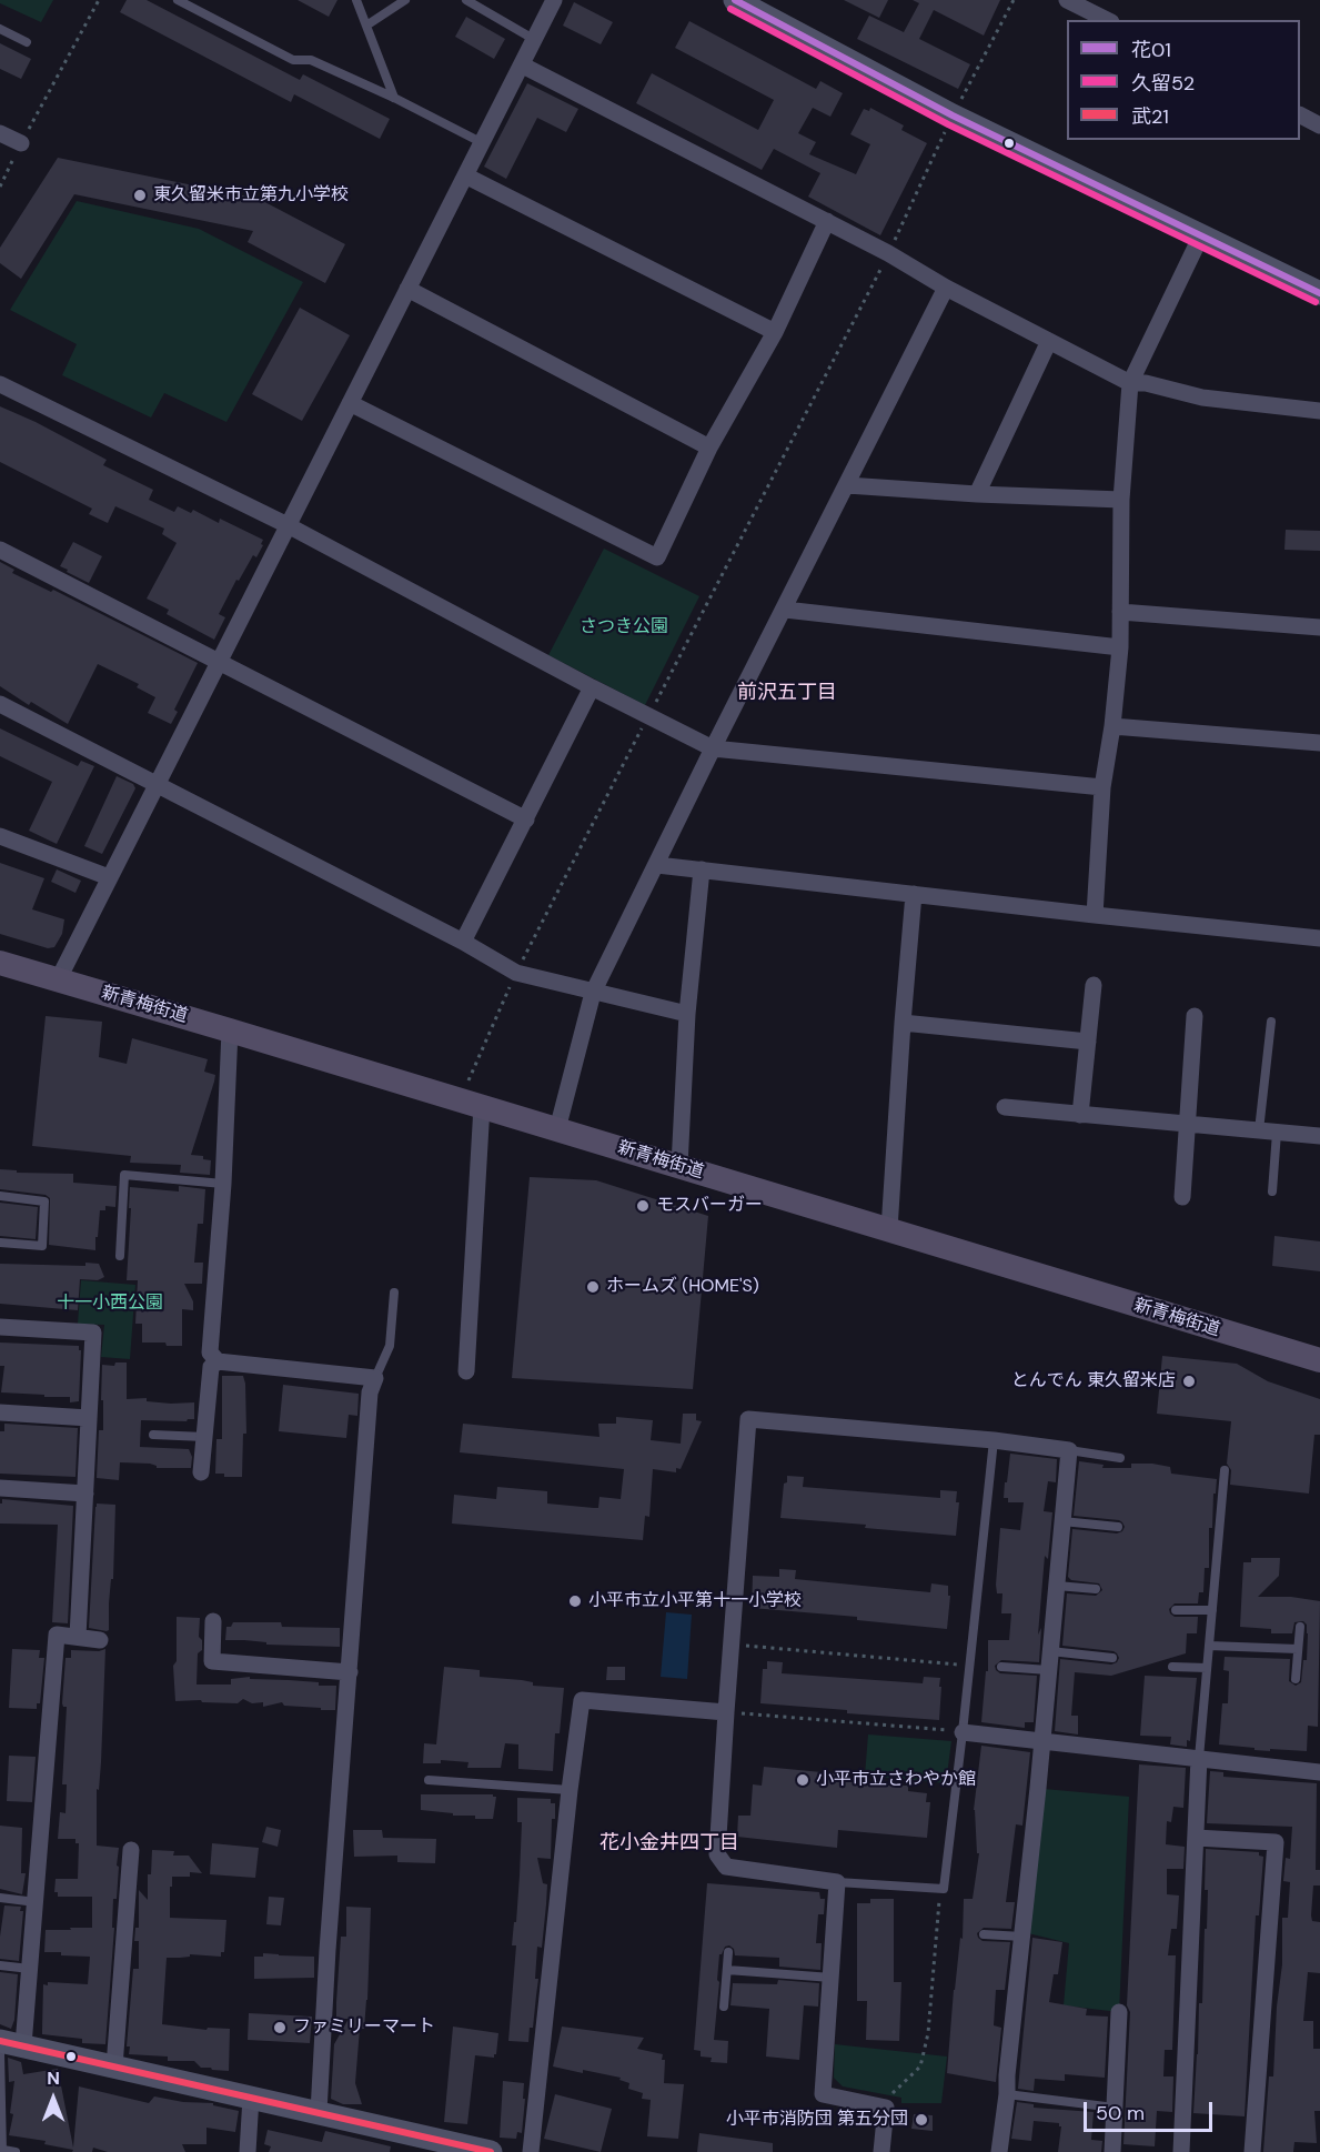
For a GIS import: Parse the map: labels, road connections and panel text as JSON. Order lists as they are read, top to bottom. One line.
{"streets":{"main road":["新青梅街道"]},"districts":["前沢五丁目","花小金井四丁目"],"parks":["さつき公園","十一小西公園"],"places":["東久留米市立第九小学校","モスバーガー","ホームズ (HOME'S)","とんでん 東久留米店","小平市立小平第十一小学校","小平市立さわやか館","ファミリーマート","小平市消防団 第五分団"],"lines":["transit line 花01","transit line 久留52","transit line 武21"],"legend":["花01","久留52","武21"],"scale_bar":"50 m","north":"top"}
